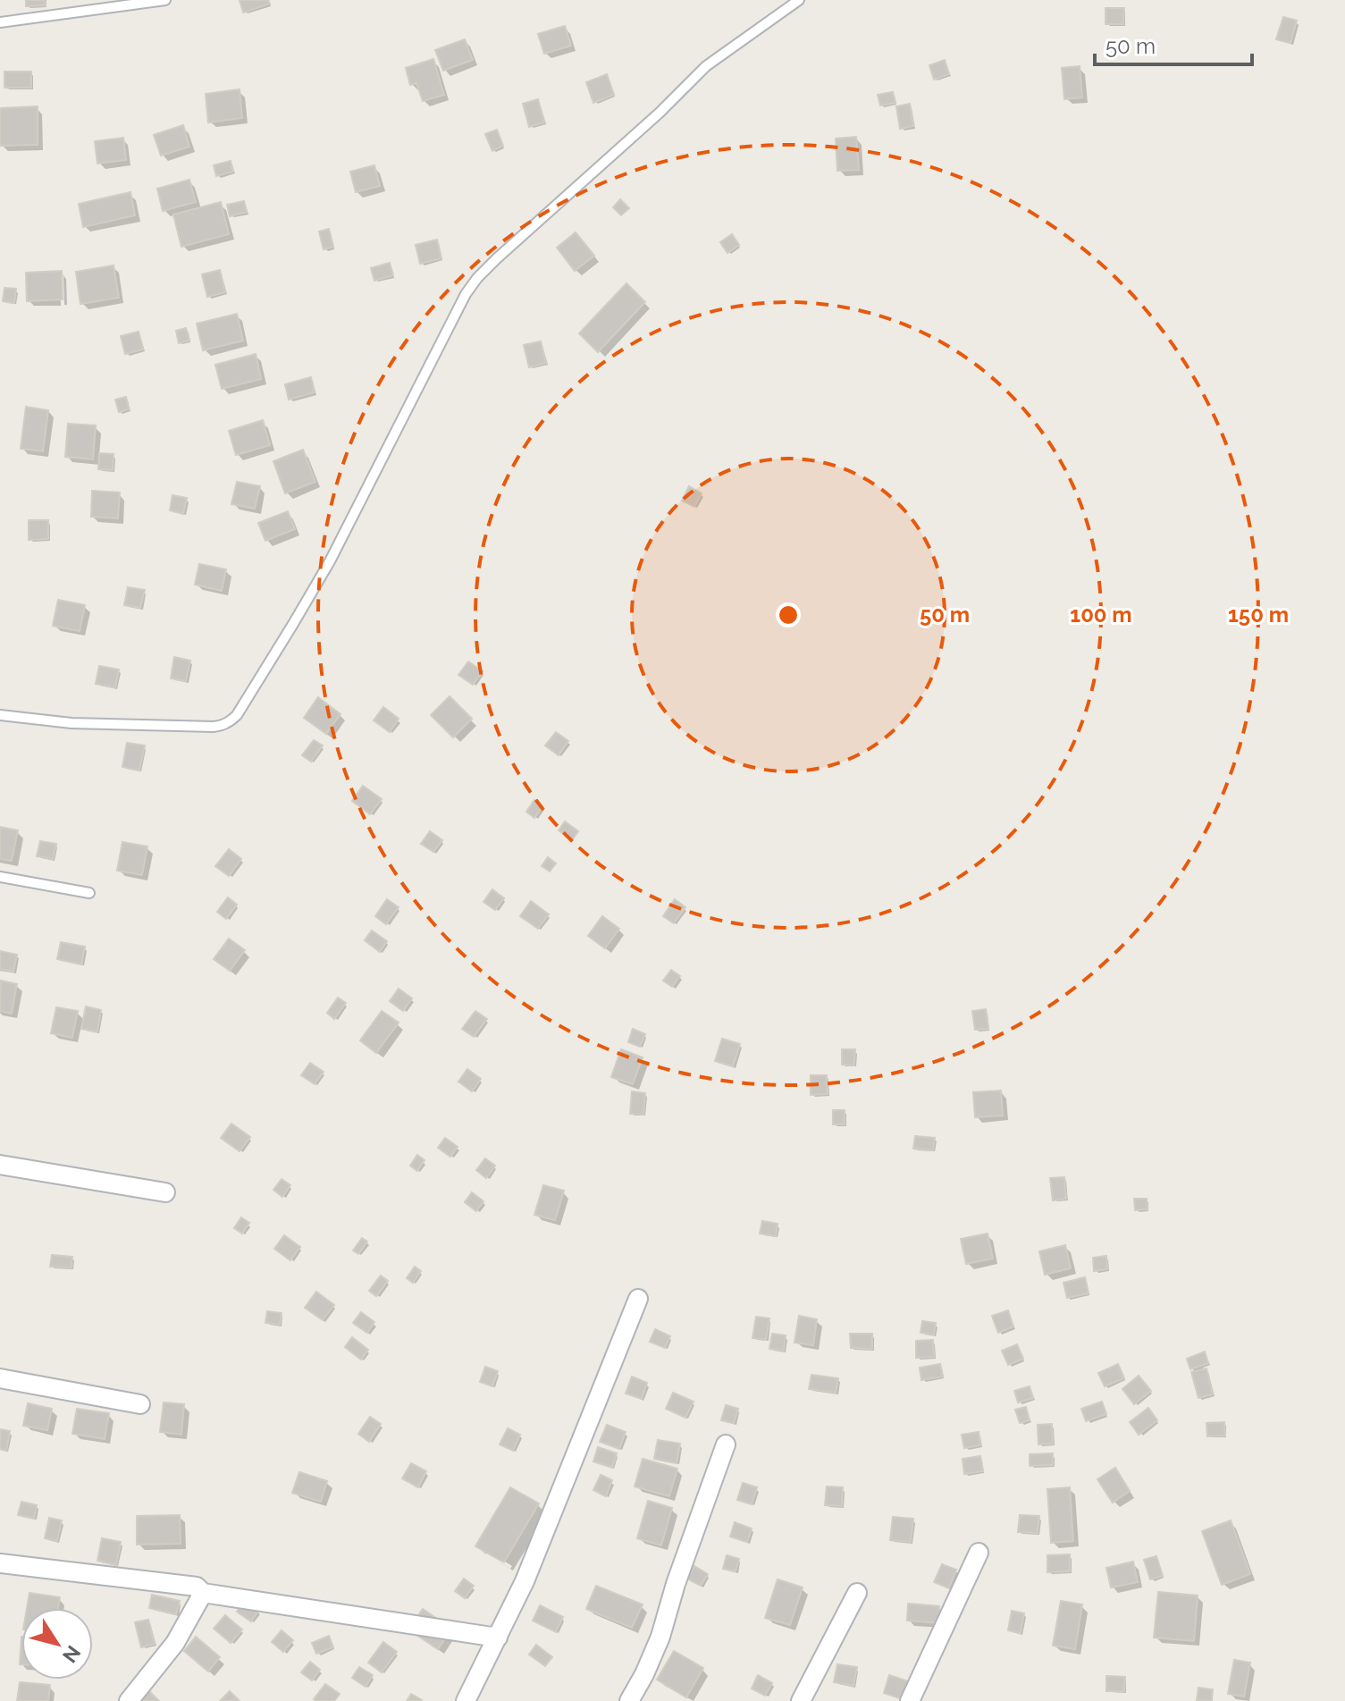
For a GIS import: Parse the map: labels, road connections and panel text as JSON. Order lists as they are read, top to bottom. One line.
{"scale_bar":"50 m","north":"bottom right","rings":["50 m","100 m","150 m"]}
